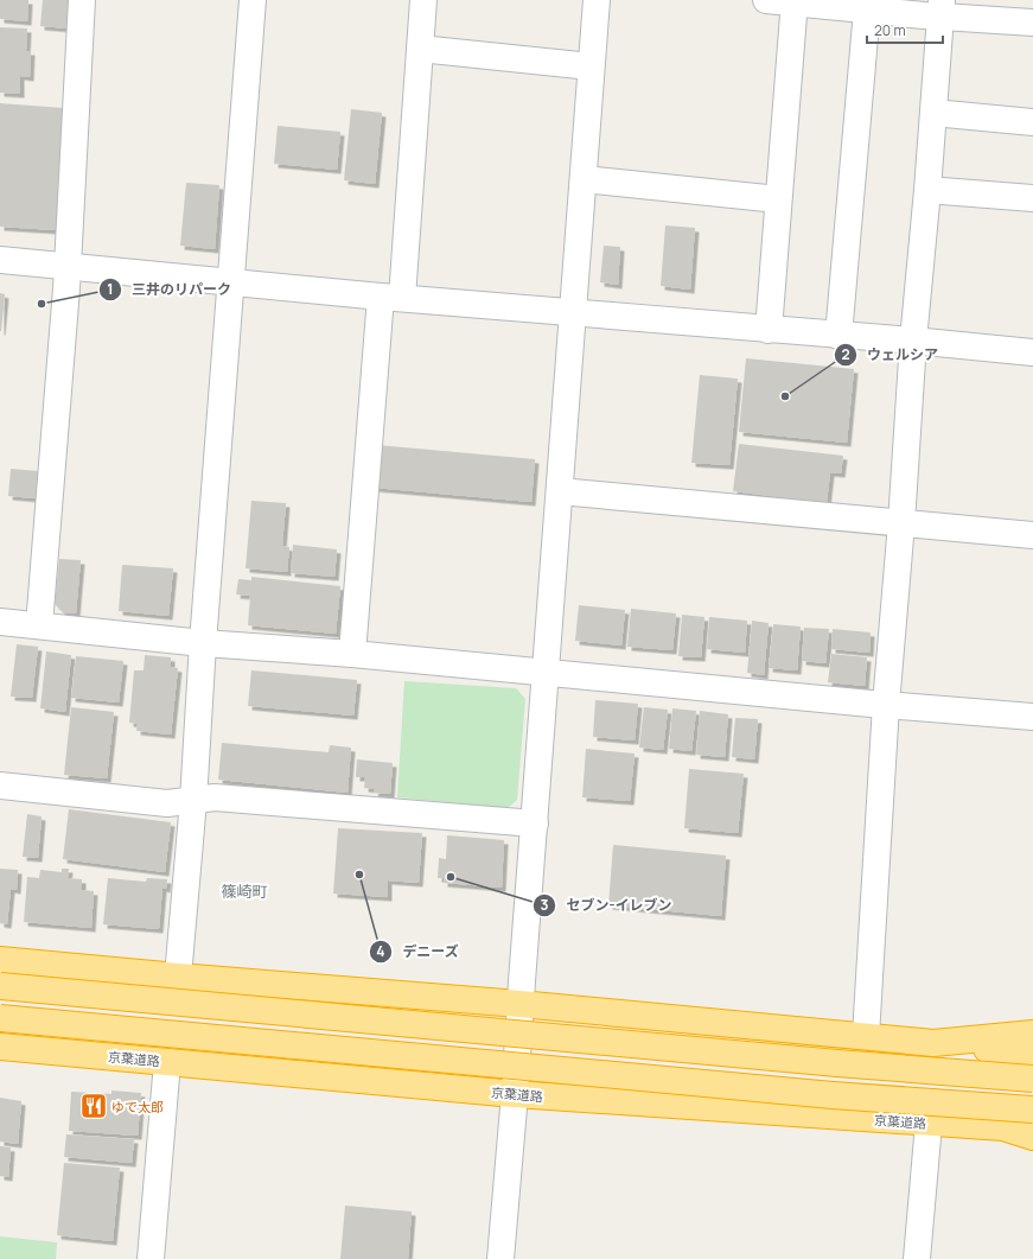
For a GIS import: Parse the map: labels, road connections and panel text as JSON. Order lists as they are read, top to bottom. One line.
{"streets":{"highway":["京葉道路"]},"districts":["篠崎町"],"places":{"other":["三井のリパーク","ウェルシア","デニーズ","セブン-イレブン"],"restaurant":["ゆで太郎"]},"scale_bar":"20 m"}
